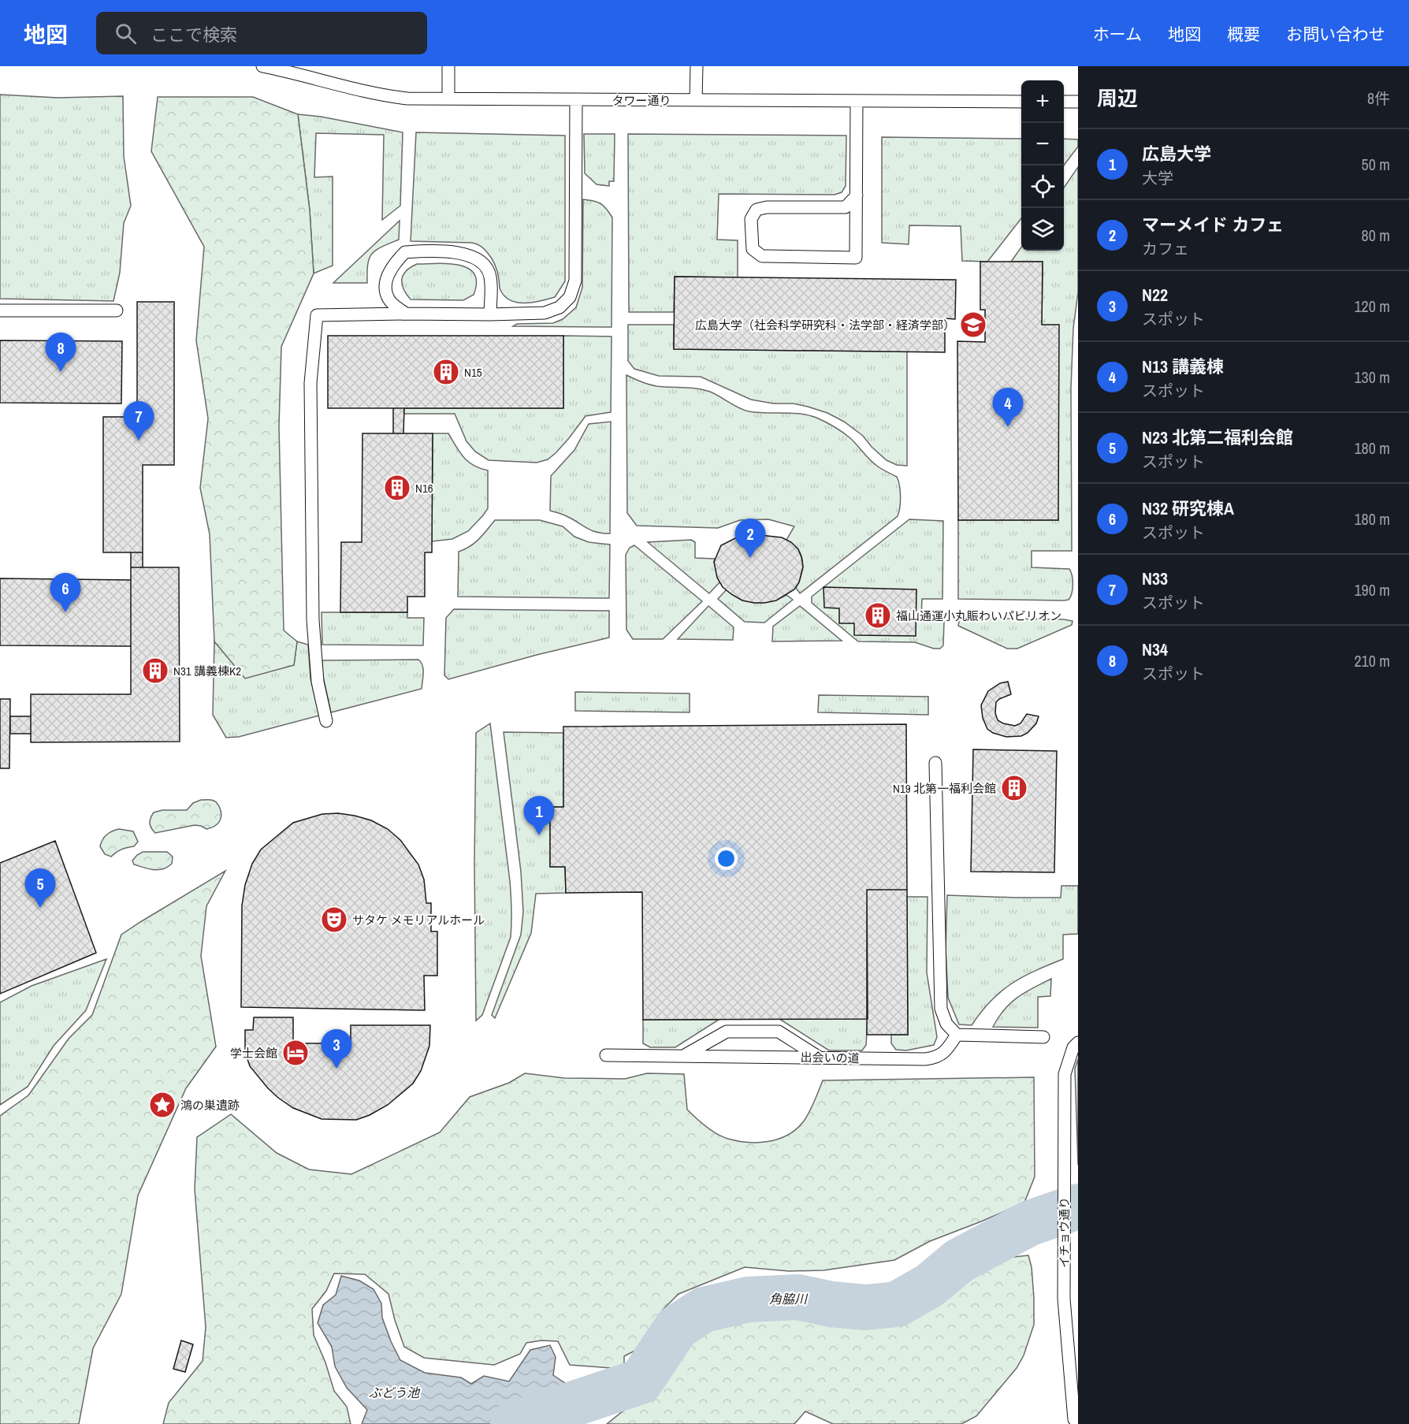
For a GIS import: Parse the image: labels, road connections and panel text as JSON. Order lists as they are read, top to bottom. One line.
{"streets":{"lane":["タワー通り","出会いの道","イチョウ通り"]},"water":["角脇川","ぶどう池"],"places":{"school or university":["広島大学（社会科学研究科・法学部・経済学部）"],"building":["N15","N16","福山通運小丸賑わいパビリオン","N31 講義棟K2","N19 北第一福利会館"],"theatre":["サタケ メモリアルホール"],"hotel":["学士会館"],"place":["鴻の巣遺跡"]},"page":{"header":"地図","search":"ここで検索","nav":["ホーム","地図","概要","お問い合わせ"],"heading":["周辺","8件"],"map_buttons":["+","−"],"list":[{"mark":"1","name":"広島大学","note":"大学","value":"50 m"},{"mark":"2","name":"マーメイド カフェ","note":"カフェ","value":"80 m"},{"mark":"3","name":"N22","note":"スポット","value":"120 m"},{"mark":"4","name":"N13 講義棟","note":"スポット","value":"130 m"},{"mark":"5","name":"N23 北第二福利会館","note":"スポット","value":"180 m"},{"mark":"6","name":"N32 研究棟A","note":"スポット","value":"180 m"},{"mark":"7","name":"N33","note":"スポット","value":"190 m"},{"mark":"8","name":"N34","note":"スポット","value":"210 m"}],"pins":["8","4","7","2","6","1","5","3"]}}
